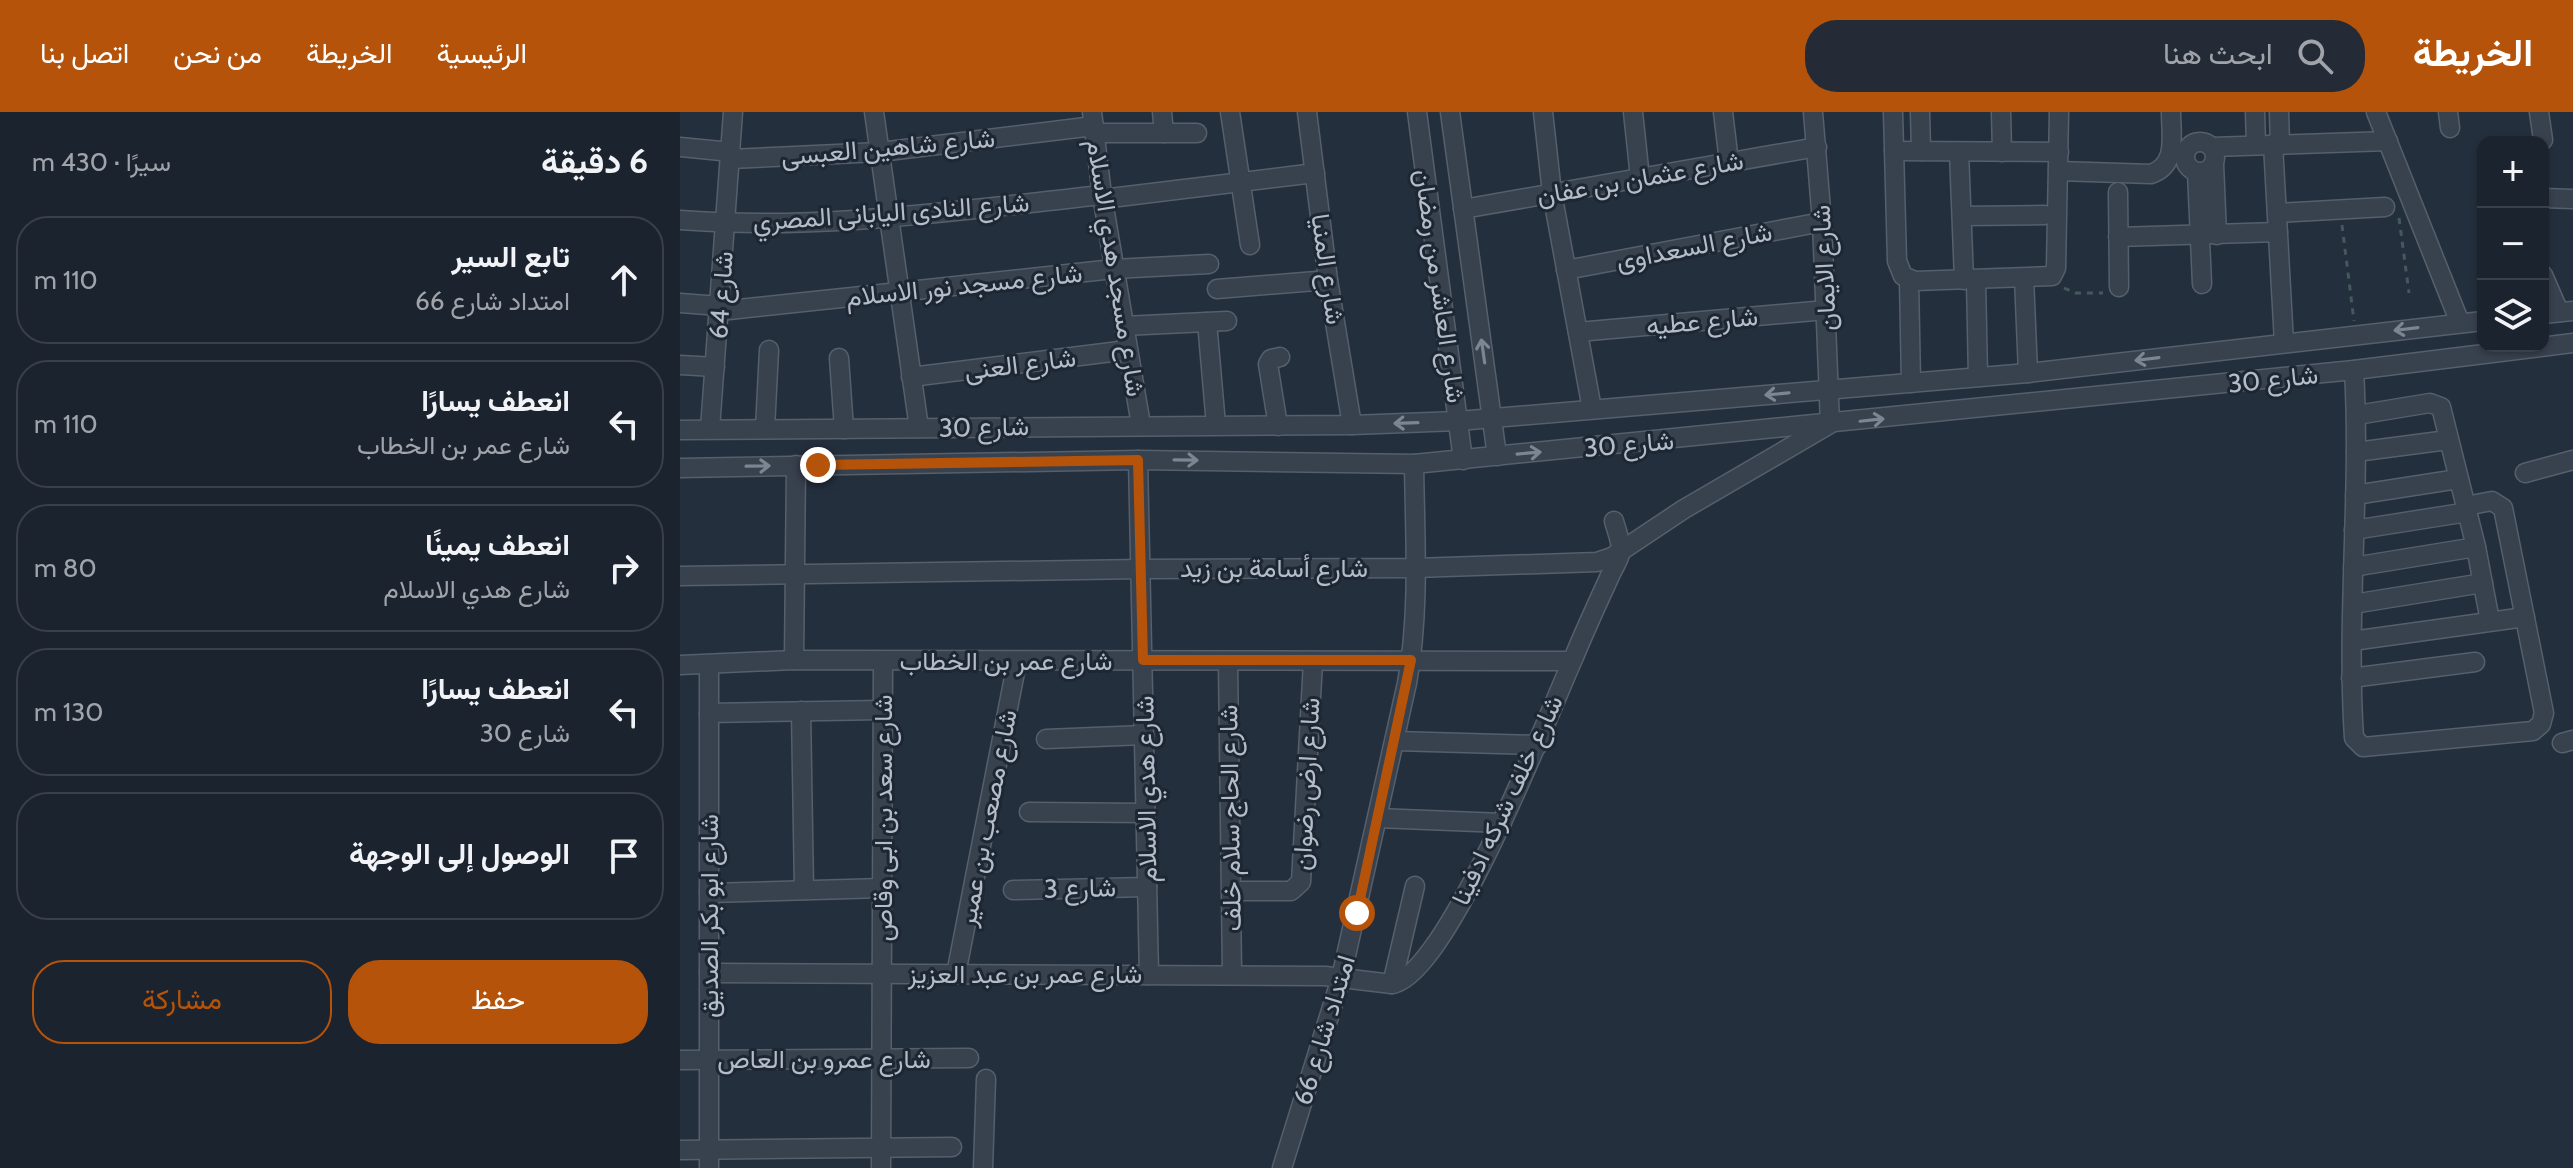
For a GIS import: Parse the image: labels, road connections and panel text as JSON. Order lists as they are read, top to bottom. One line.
{"streets":{"street":["شارع شاهين العبسى","شارع عثمان بن عفان","شارع النادى اليابانى المصري","شارع السعداوى","شارع مسجد هدي الاسلام","شارع الايمان","شارع المنيا","شارع مسجد نور الاسلام","شارع العاشر من رمضان","شارع 64","شارع عطيه","شارع العنى","شارع 30","شارع أسامة بن زيد","شارع عمر بن الخطاب","شارع ارض رضوان","شارع هدي الاسلام","شارع خلف شركه ادفينا","شارع سعد بن ابى وقاص","شارع مصعب بن عمير","شارع الحاج سلام خلف","شارع 3","شارع ابو بكر الصديق","شارع عمر بن عبد العزيز","امتداد شارع 66","شارع عمرو بن العاص"]},"crossings":[["شارع شاهين العبسى","شارع مسجد هدي الاسلام"],["شارع شاهين العبسى","شارع 64"],["شارع عثمان بن عفان","شارع الايمان"],["شارع عثمان بن عفان","شارع العاشر من رمضان"],["شارع النادى اليابانى المصري","شارع مسجد هدي الاسلام"],["شارع النادى اليابانى المصري","شارع المنيا"],["شارع النادى اليابانى المصري","شارع 64"],["شارع السعداوى","شارع الايمان"],["شارع مسجد هدي الاسلام","شارع مسجد نور الاسلام"],["شارع مسجد هدي الاسلام","شارع العنى"],["شارع مسجد هدي الاسلام","شارع 30"],["شارع الايمان","شارع عطيه"],["شارع الايمان","شارع 30"],["شارع الايمان","شارع أسامة بن زيد"],["شارع المنيا","شارع 30"],["شارع مسجد نور الاسلام","شارع 64"],["شارع العاشر من رمضان","شارع 30"],["شارع 64","شارع 30"],["شارع 30","شارع أسامة بن زيد"],["شارع 30","شارع هدي الاسلام"],["شارع 30","امتداد شارع 66"],["شارع أسامة بن زيد","شارع هدي الاسلام"],["شارع أسامة بن زيد","شارع خلف شركه ادفينا"],["شارع أسامة بن زيد","امتداد شارع 66"],["شارع عمر بن الخطاب","شارع ارض رضوان"],["شارع عمر بن الخطاب","شارع هدي الاسلام"],["شارع عمر بن الخطاب","شارع خلف شركه ادفينا"],["شارع عمر بن الخطاب","شارع سعد بن ابى وقاص"],["شارع عمر بن الخطاب","شارع مصعب بن عمير"],["شارع عمر بن الخطاب","شارع الحاج سلام خلف"],["شارع عمر بن الخطاب","شارع ابو بكر الصديق"],["شارع عمر بن الخطاب","امتداد شارع 66"],["شارع ارض رضوان","شارع الحاج سلام خلف"],["شارع هدي الاسلام","شارع 3"],["شارع هدي الاسلام","شارع عمر بن عبد العزيز"],["شارع سعد بن ابى وقاص","شارع عمر بن عبد العزيز"],["شارع سعد بن ابى وقاص","شارع عمرو بن العاص"],["شارع مصعب بن عمير","شارع عمر بن عبد العزيز"],["شارع الحاج سلام خلف","شارع عمر بن عبد العزيز"],["شارع ابو بكر الصديق","شارع عمر بن عبد العزيز"],["شارع ابو بكر الصديق","شارع عمرو بن العاص"],["شارع عمر بن عبد العزيز","امتداد شارع 66"]],"page":{"header":"الخريطة","search":"ابحث هنا","nav":["الرئيسية","الخريطة","من نحن","اتصل بنا"],"heading":["6 دقيقة","سيرًا · 430 m"],"map_buttons":["+","−"],"list":[["تابع السير","امتداد شارع 66","110 m"],["انعطف يسارًا","شارع عمر بن الخطاب","110 m"],["انعطف يمينًا","شارع هدي الاسلام","80 m"],["انعطف يسارًا","شارع 30","130 m"],"الوصول إلى الوجهة"],"buttons":["حفظ","مشاركة"]}}
